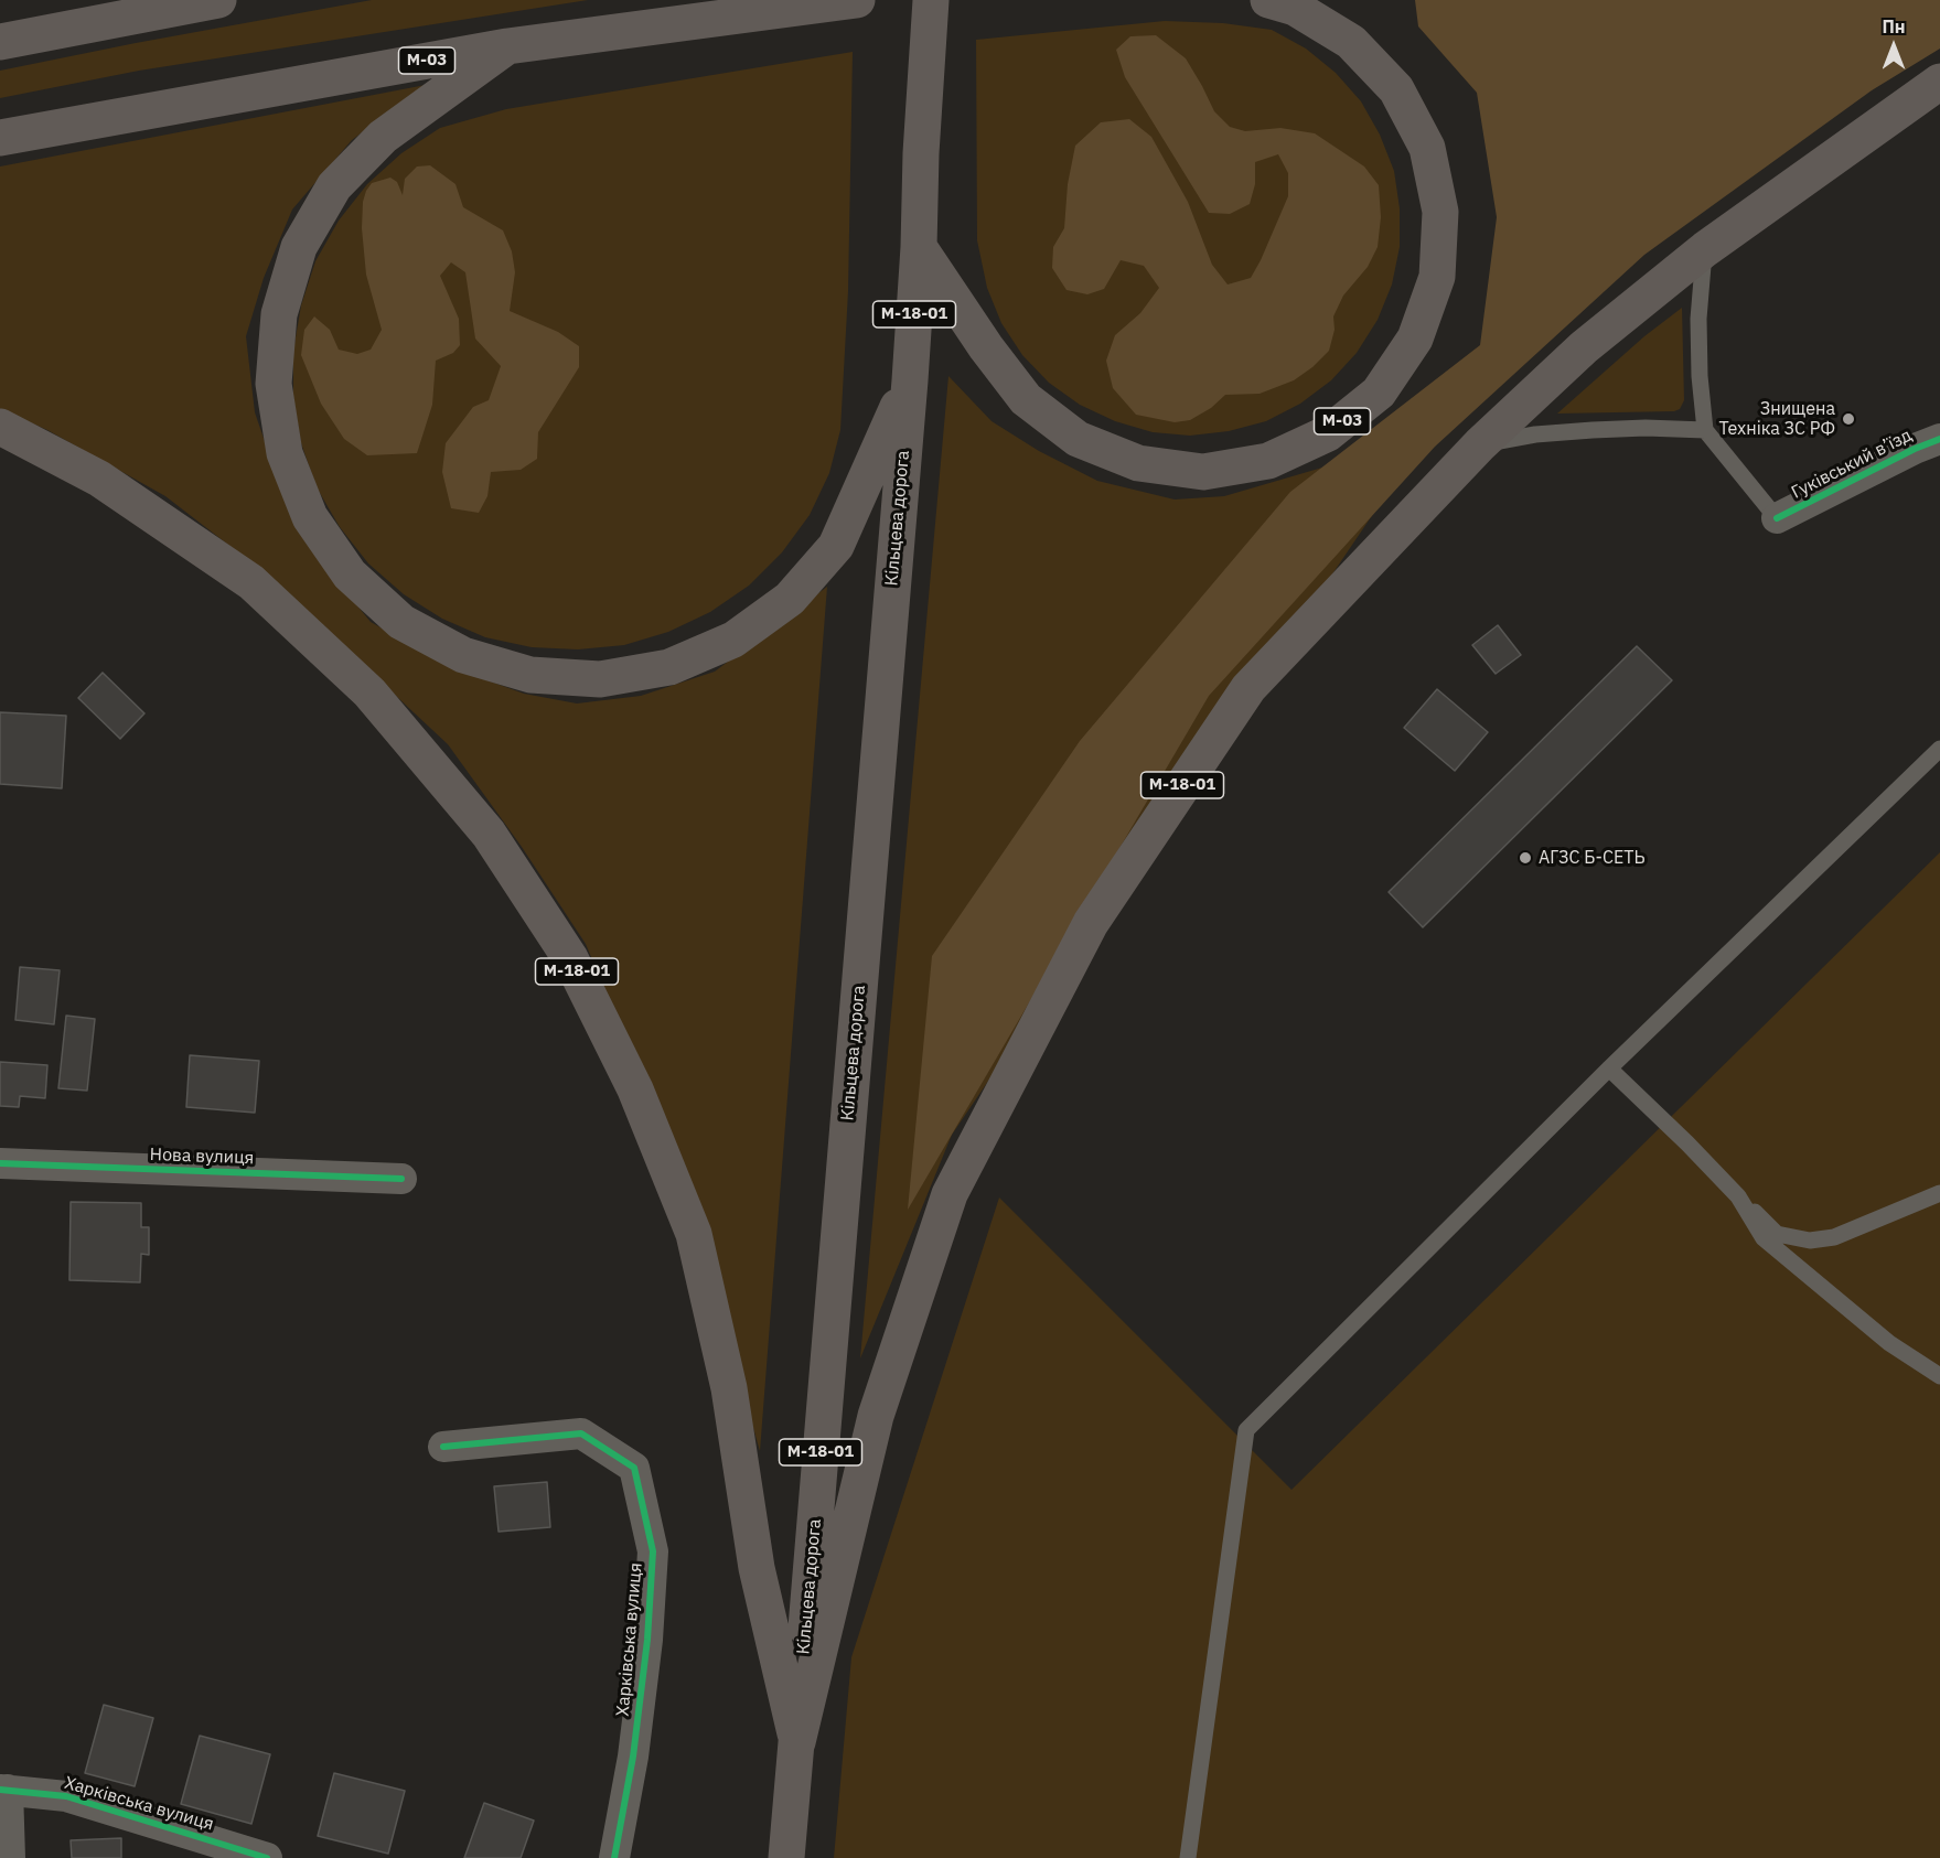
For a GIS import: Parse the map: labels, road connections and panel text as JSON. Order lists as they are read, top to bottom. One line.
{"streets":{"highway":["М-03","М-18-01","Кільцева дорога"],"street":["Гуківський в’їзд","Нова вулиця","Харківська вулиця"]},"crossings":[["М-03","Кільцева дорога"],["М-18-01","Кільцева дорога"]],"places":["Знищена Техніка ЗС РФ","АГЗС Б-СЕТЬ"],"north":"top"}
